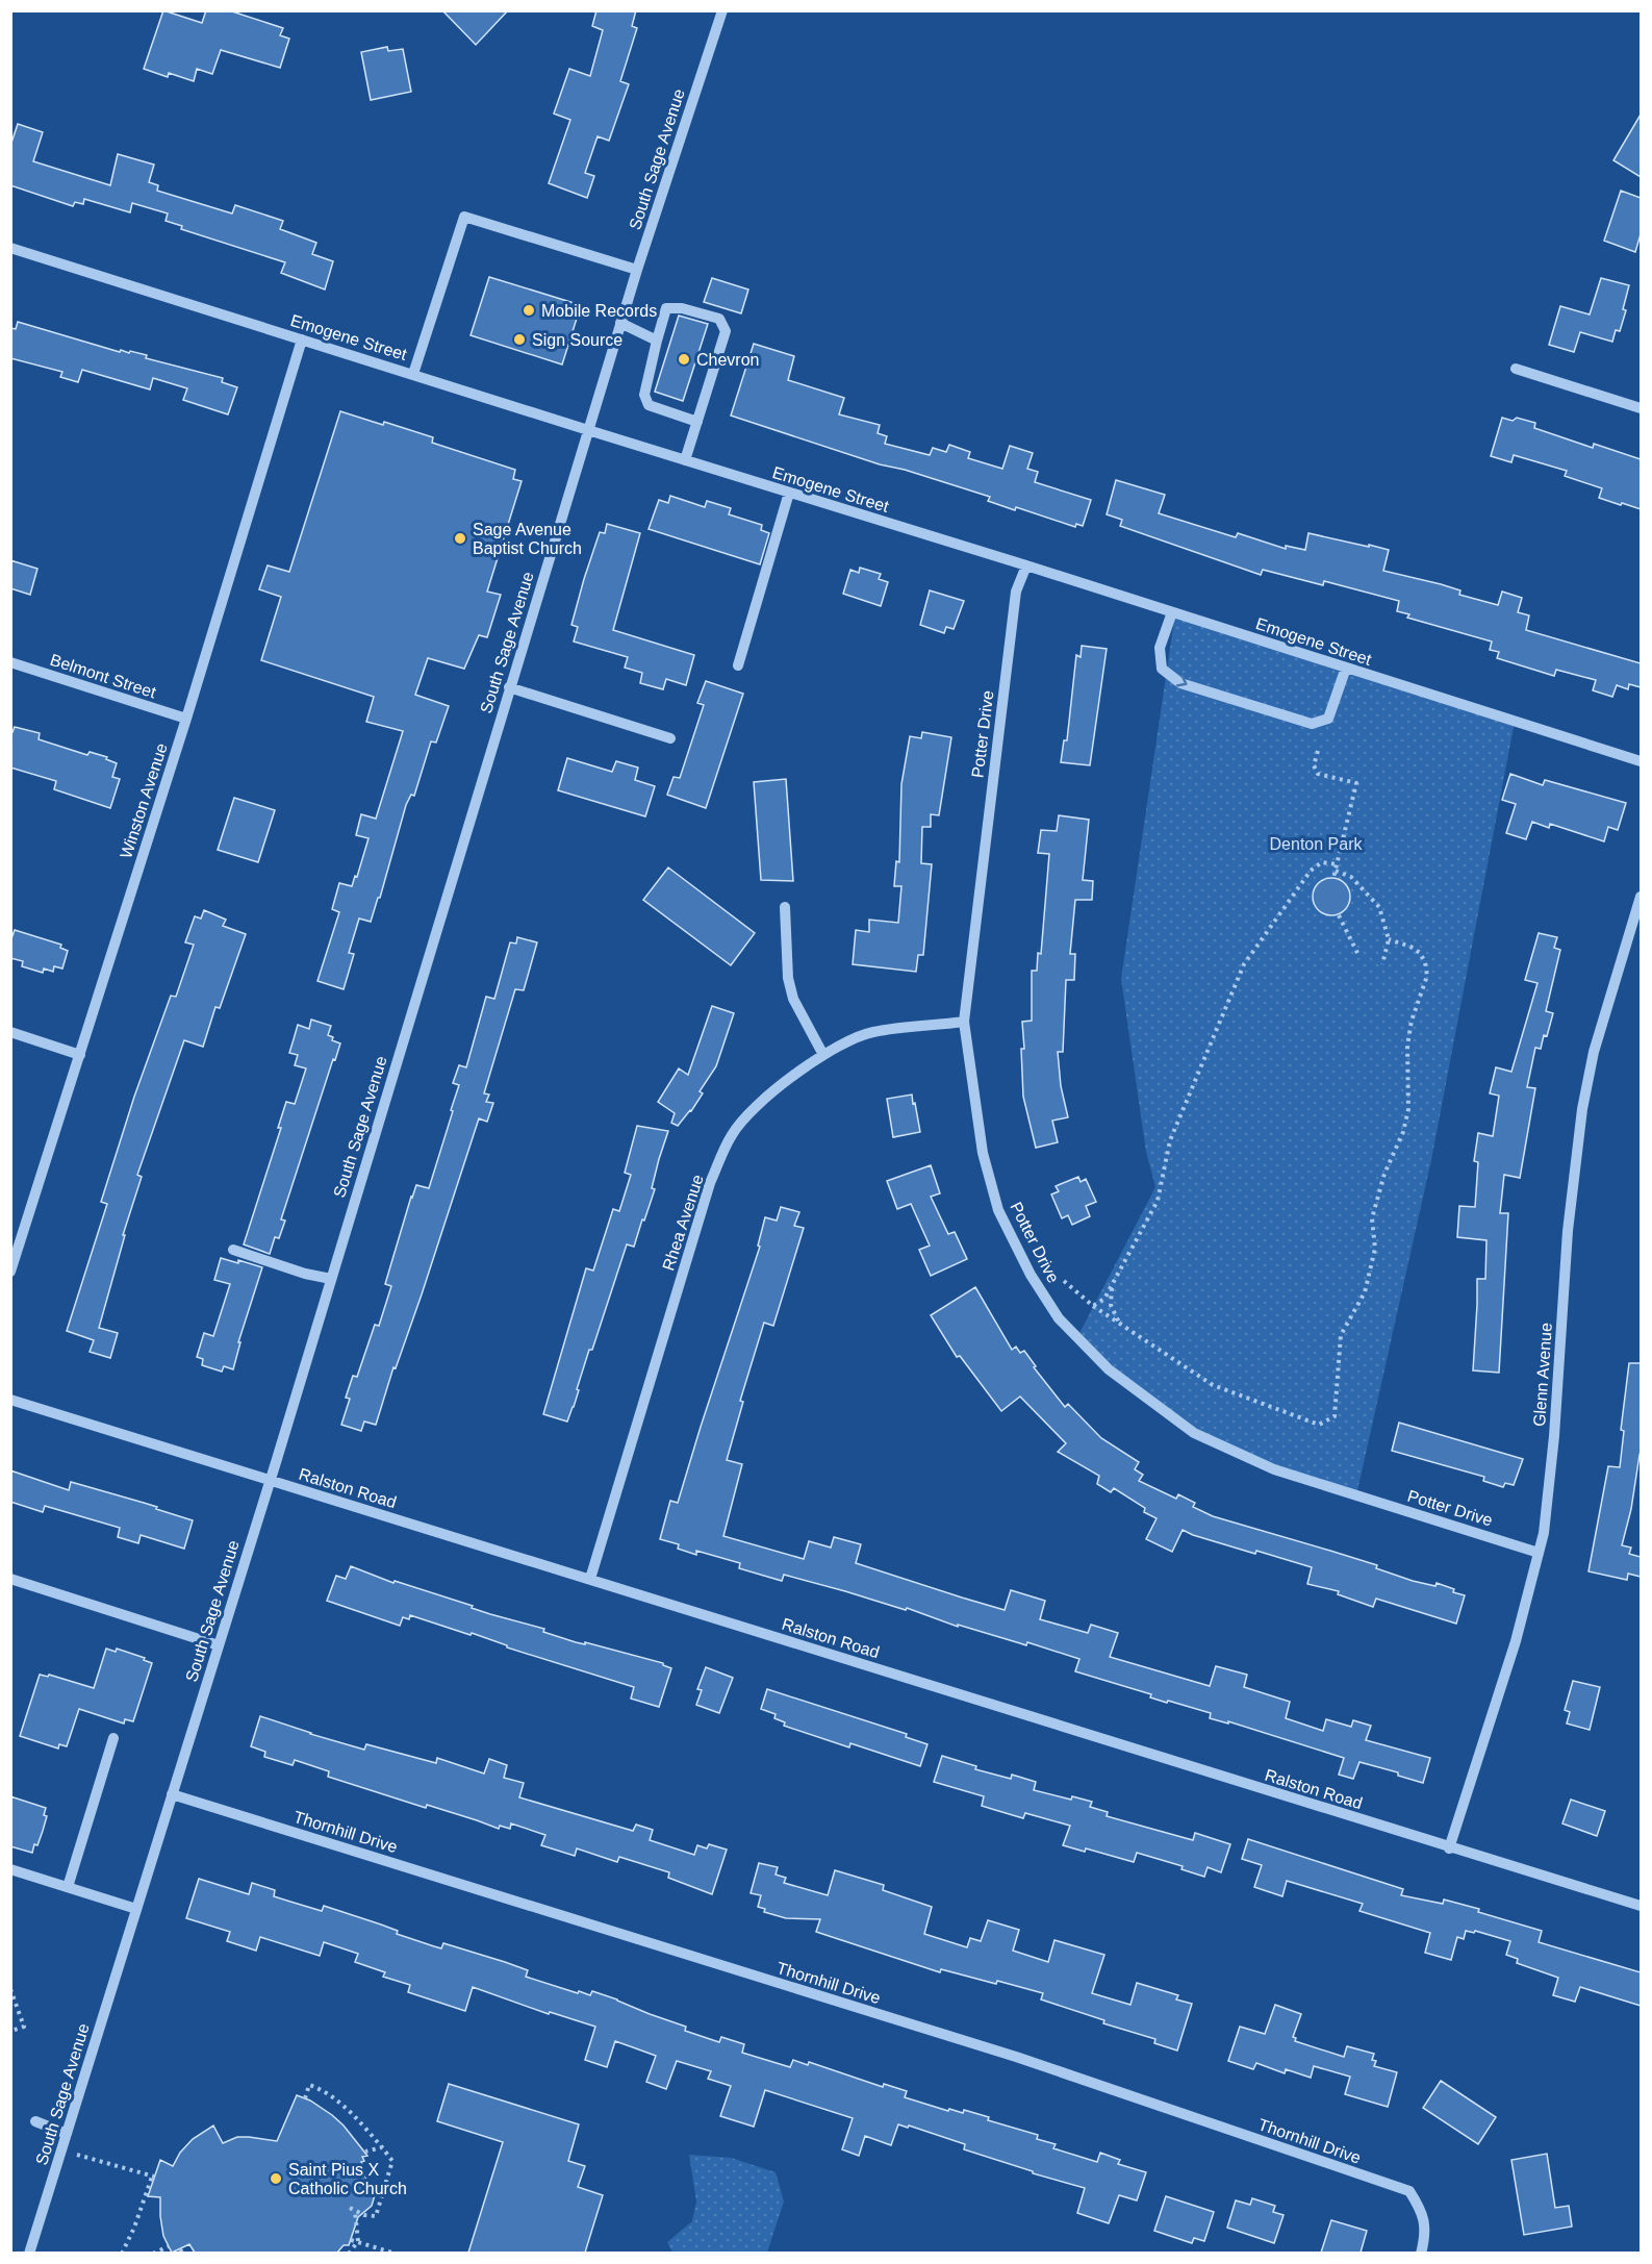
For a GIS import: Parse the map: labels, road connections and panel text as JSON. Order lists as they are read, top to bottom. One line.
{"streets":{"street":["South Sage Avenue","Emogene Street","Belmont Street","Potter Drive","Winston Avenue","Rhea Avenue","Glenn Avenue","Ralston Road","Thornhill Drive"]},"crossings":[["South Sage Avenue","Emogene Street"],["South Sage Avenue","Ralston Road"],["South Sage Avenue","Thornhill Drive"],["Emogene Street","Potter Drive"],["Emogene Street","Winston Avenue"],["Belmont Street","Winston Avenue"],["Potter Drive","Rhea Avenue"],["Potter Drive","Glenn Avenue"],["Rhea Avenue","Ralston Road"],["Glenn Avenue","Ralston Road"]],"parks":["Denton Park"],"places":["Mobile Records","Sign Source","Chevron","Sage Avenue Baptist Church","Saint Pius X Catholic Church"]}
